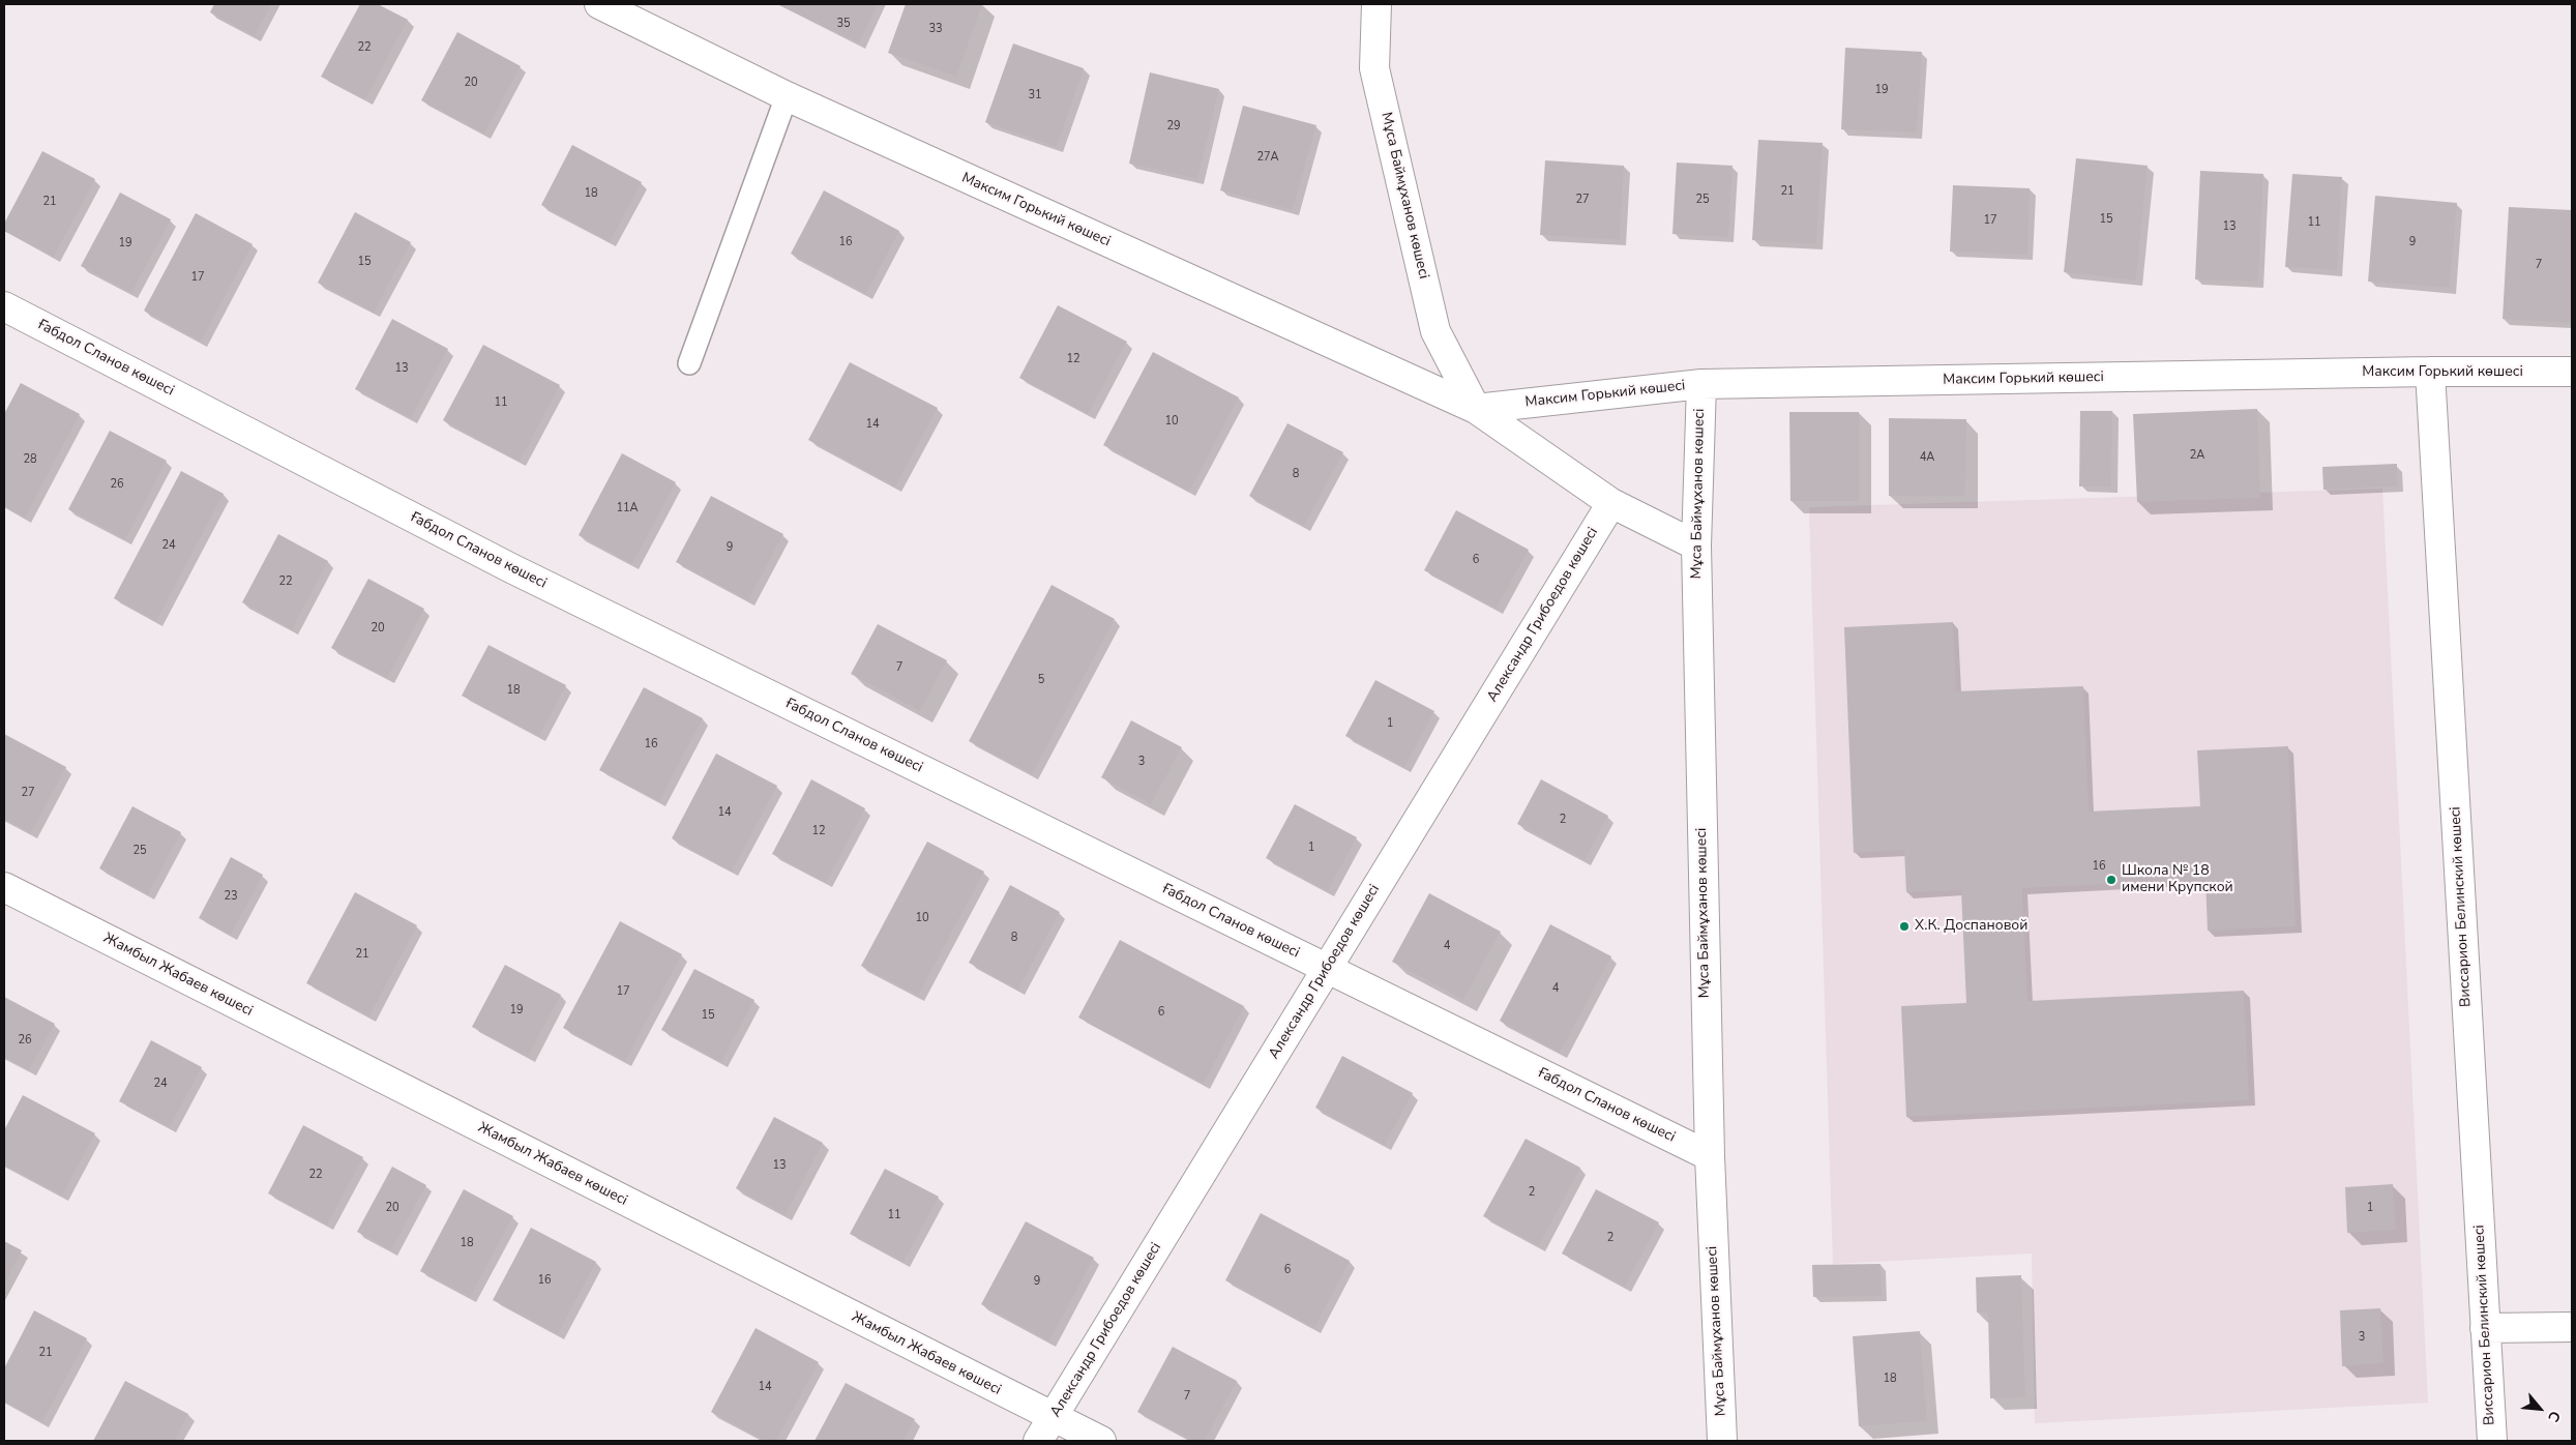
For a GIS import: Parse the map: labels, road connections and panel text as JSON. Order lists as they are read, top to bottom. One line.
{"streets":{"street":["Мұса Баймұханов көшесі","Максим Горький көшесі","Ғабдол Сланов көшесі","Александр Грибоедов көшесі","Виссарион Белинский көшесі","Жамбыл Жабаев көшесі"]},"crossings":[["Мұса Баймұханов көшесі","Максим Горький көшесі"],["Мұса Баймұханов көшесі","Ғабдол Сланов көшесі"],["Максим Горький көшесі","Александр Грибоедов көшесі"],["Максим Горький көшесі","Виссарион Белинский көшесі"],["Ғабдол Сланов көшесі","Александр Грибоедов көшесі"],["Александр Грибоедов көшесі","Жамбыл Жабаев көшесі"]],"places":["Школа № 18 имени Крупской","Х.К. Доспановой"],"house_numbers":["35","33","22","20","19","31","29","27А","21","18","27","25","21","15","17","11","13","16","9","19","15","7","17","12","13","11","10","14","2А","4А","28","8","26","11А","24","9","6","22","20","7","5","18","1","16","3","27","14","2","12","1","25","16","23","10","8","4","21","4","17","19","6","15","26","24","13","22","2","20","1","11","2","18","6","16","9","3","21","18","14","7"],"north":"bottom right"}
